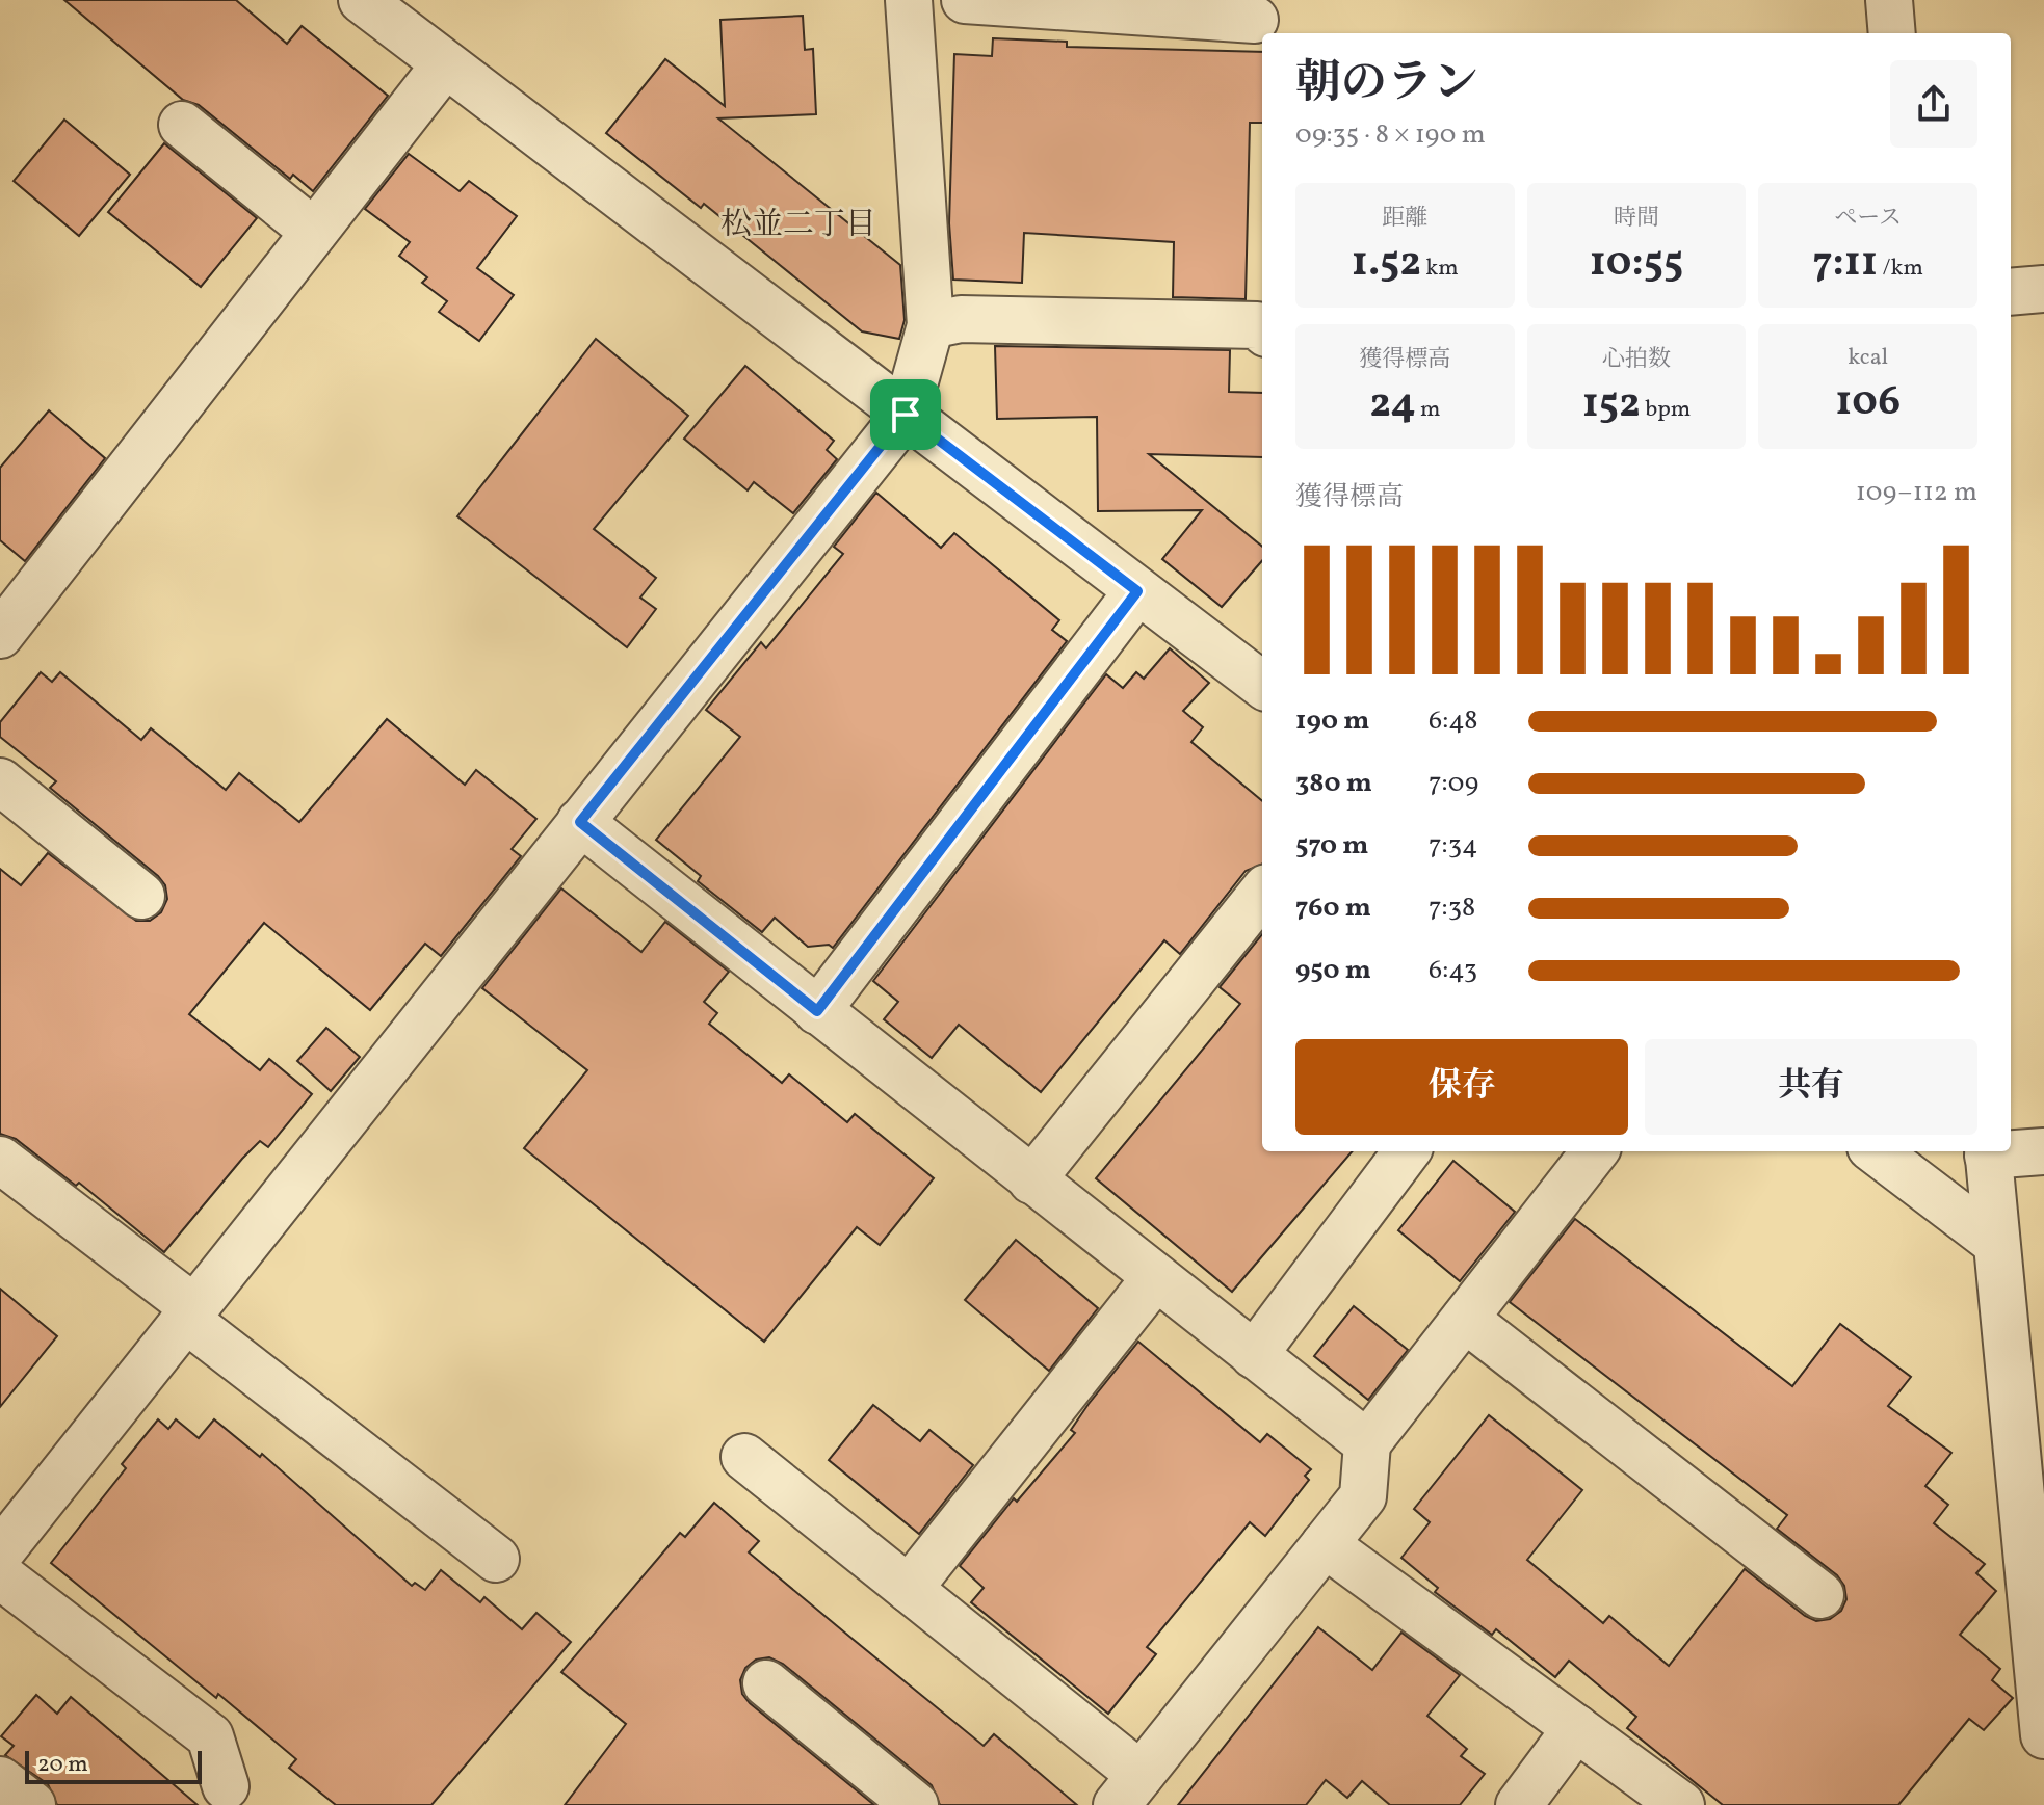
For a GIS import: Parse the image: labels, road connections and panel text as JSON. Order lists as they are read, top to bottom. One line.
{"districts":["松並二丁目"],"scale_bar":"20 m","page":{"heading":["朝のラン","09:35 · 8 × 190 m"],"stats":[["距離","1.52 km"],["時間","10:55"],["ペース","7:11 /km"],["獲得標高","24 m"],["心拍数","152 bpm"],["kcal","106"]],"chart":["獲得標高","109–112 m"],"list":[{"name":"190 m","note":"6:48"},{"name":"380 m","note":"7:09"},{"name":"570 m","note":"7:34"},{"name":"760 m","note":"7:38"},{"name":"950 m","note":"6:43"}],"buttons":["保存","共有"],"scale":"20 m"}}
